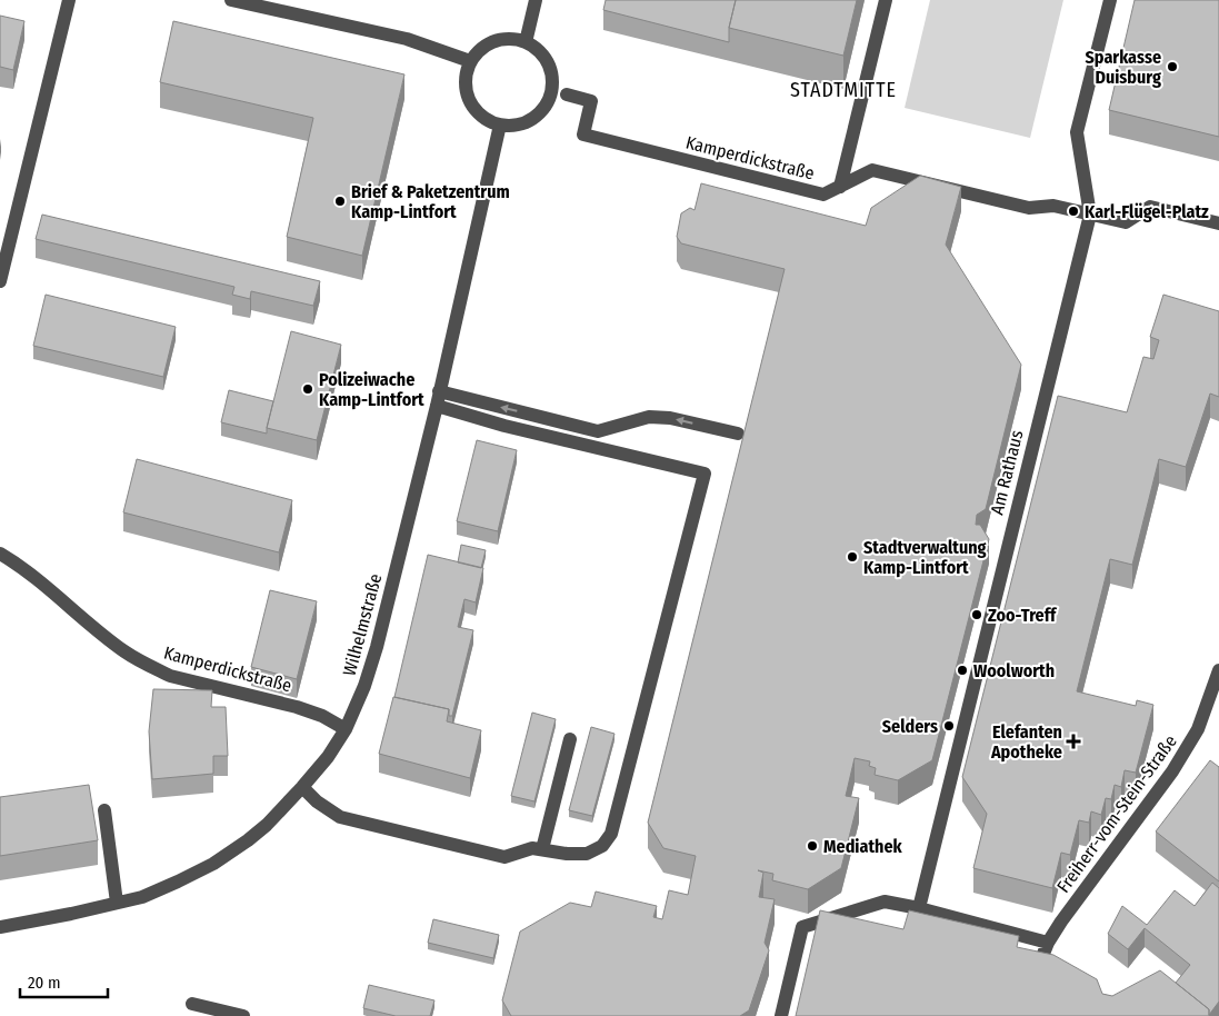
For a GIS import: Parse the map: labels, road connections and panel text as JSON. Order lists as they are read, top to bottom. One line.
{"streets":{"street":["Kamperdickstraße","Am Rathaus","Wilhelmstraße","Freiherr-vom-Stein-Straße"]},"crossings":[["Kamperdickstraße","Am Rathaus"],["Kamperdickstraße","Wilhelmstraße"]],"districts":["STADTMITTE"],"places":{"other":["Sparkasse Duisburg","Brief & Paketzentrum Kamp-Lintfort","Karl-Flügel-Platz","Polizeiwache Kamp-Lintfort","Stadtverwaltung Kamp-Lintfort","Zoo-Treff","Woolworth","Selders","Mediathek"],"health":["Elefanten Apotheke"]},"scale_bar":"20 m"}
